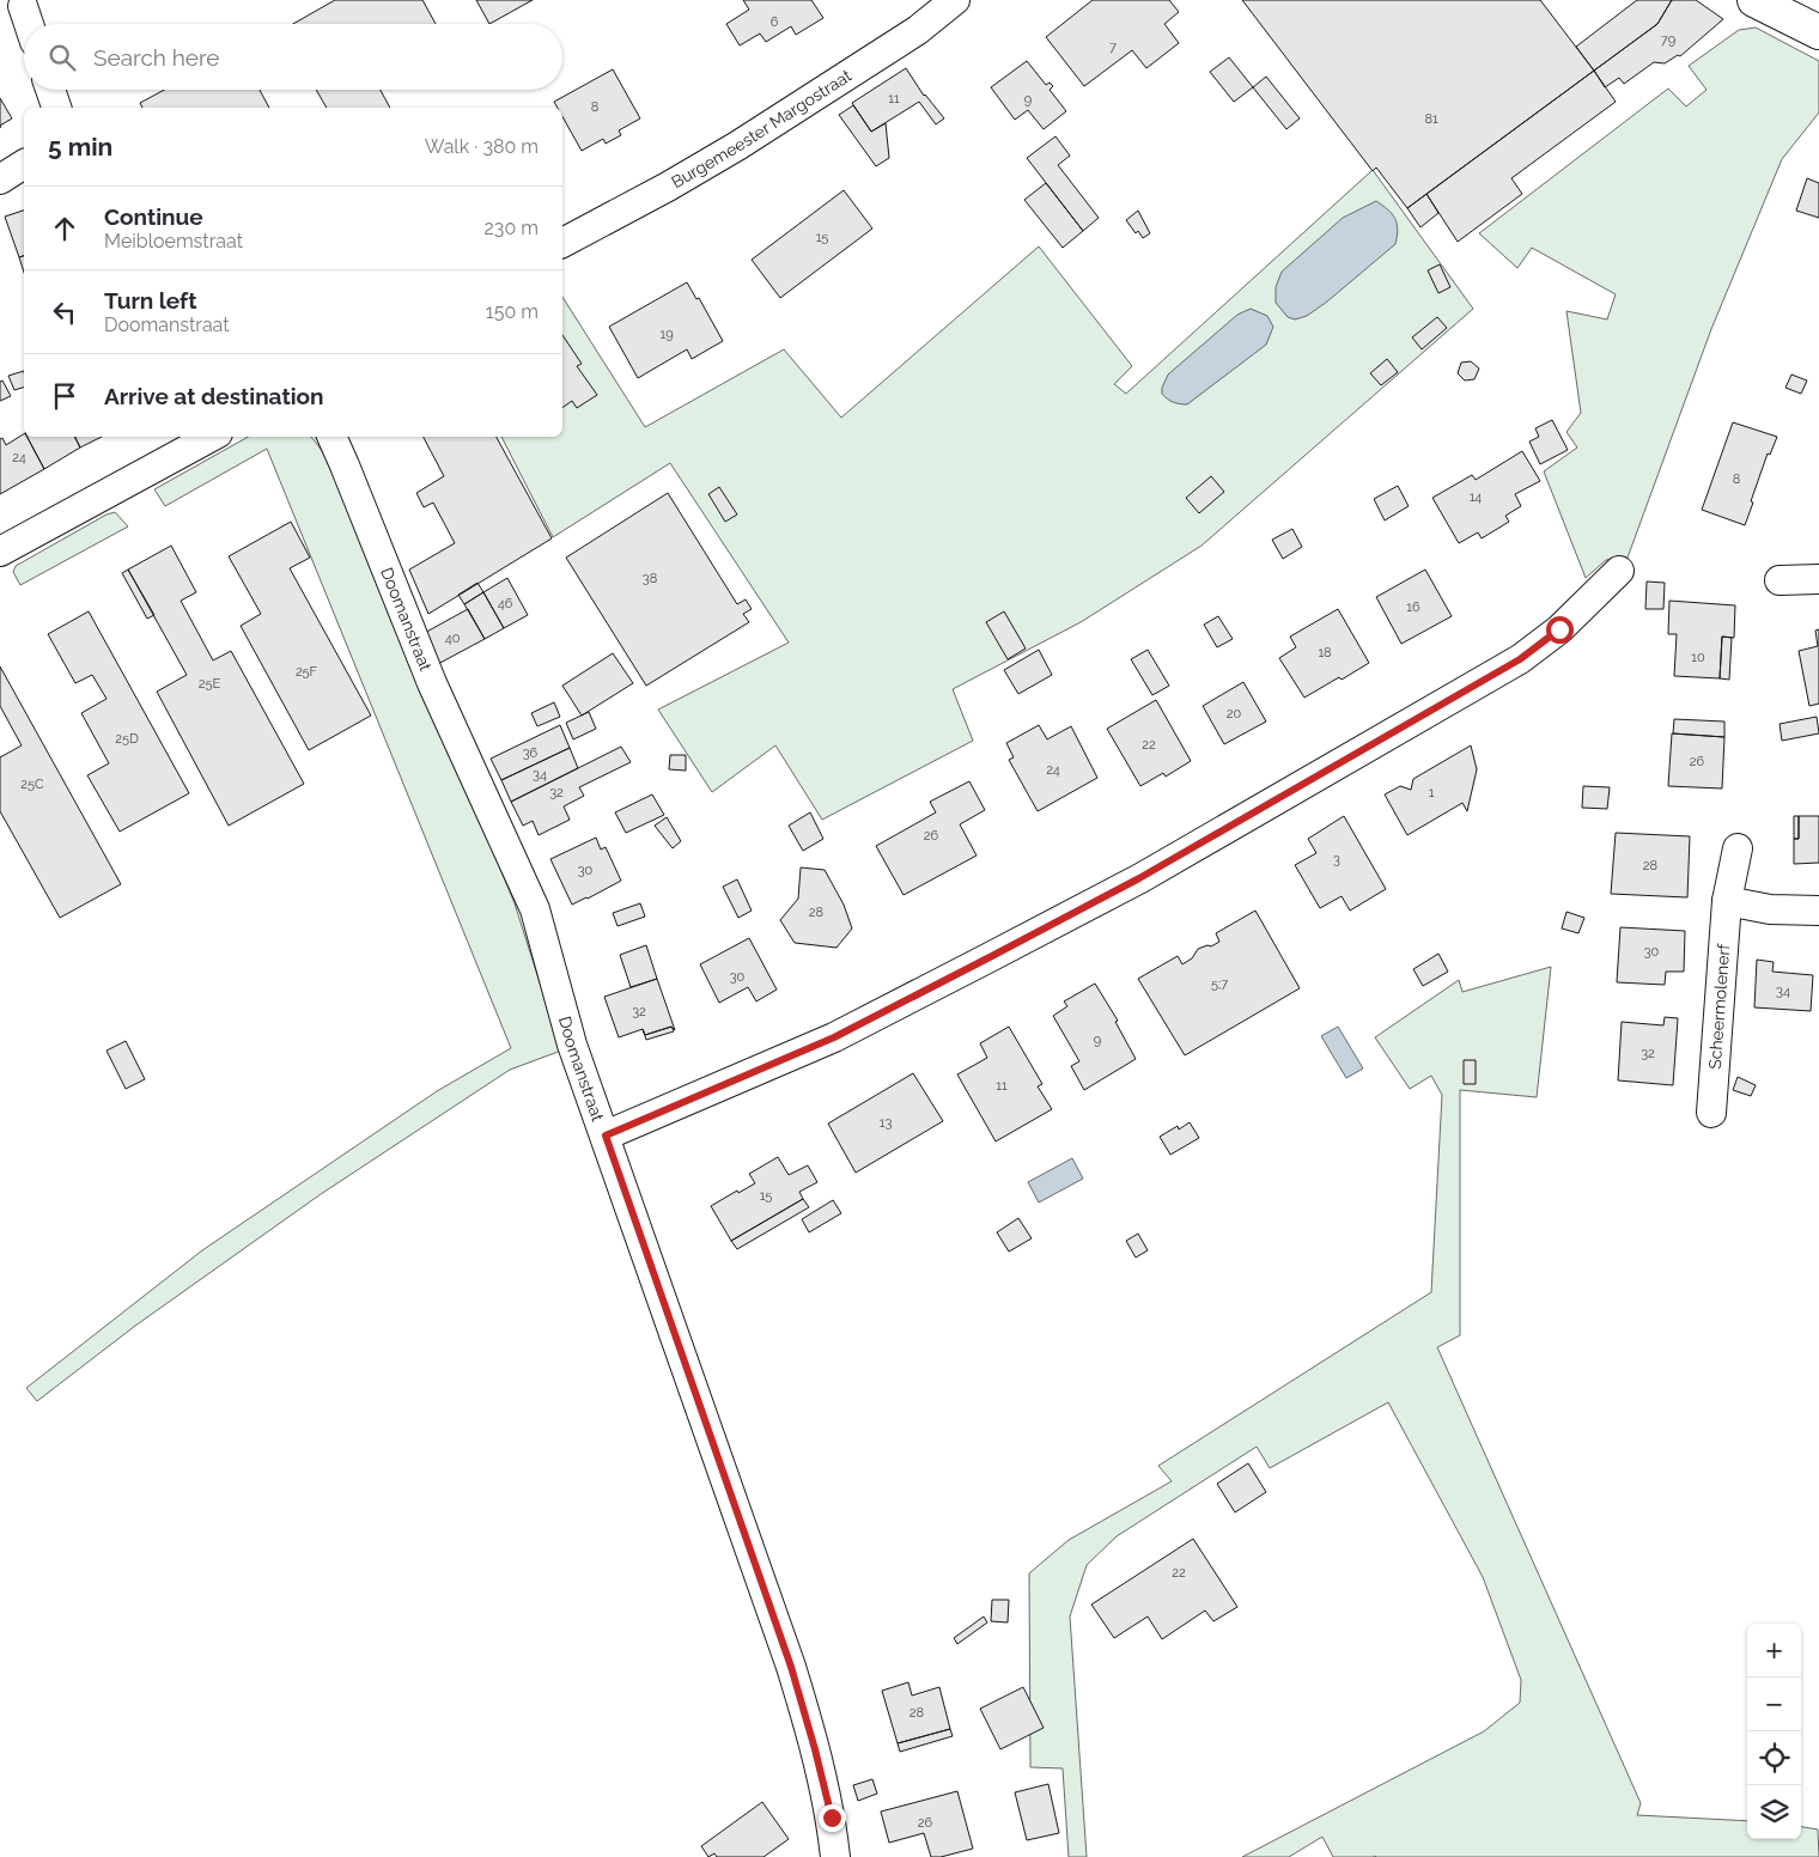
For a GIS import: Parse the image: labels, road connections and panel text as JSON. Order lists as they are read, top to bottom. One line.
{"streets":{"street":["Burgemeester Margostraat","Doomanstraat","Scheermolenerf"]},"house_numbers":["6","79","7","11","9","8","81","15","19","24","8","14","38","46","16","40","18","10","25F","25E","20","25D","22","36","26","24","34","25C","32","1","26","3","28","30","28","30","30","5;7","34","32","9","32","11","13","15","22","28","26"],"page":{"search":"Search here","heading":["5 min","Walk · 380 m"],"list":[["Continue","Meibloemstraat","230 m"],["Turn left","Doomanstraat","150 m"],"Arrive at destination"],"map_buttons":["+","−"]}}
